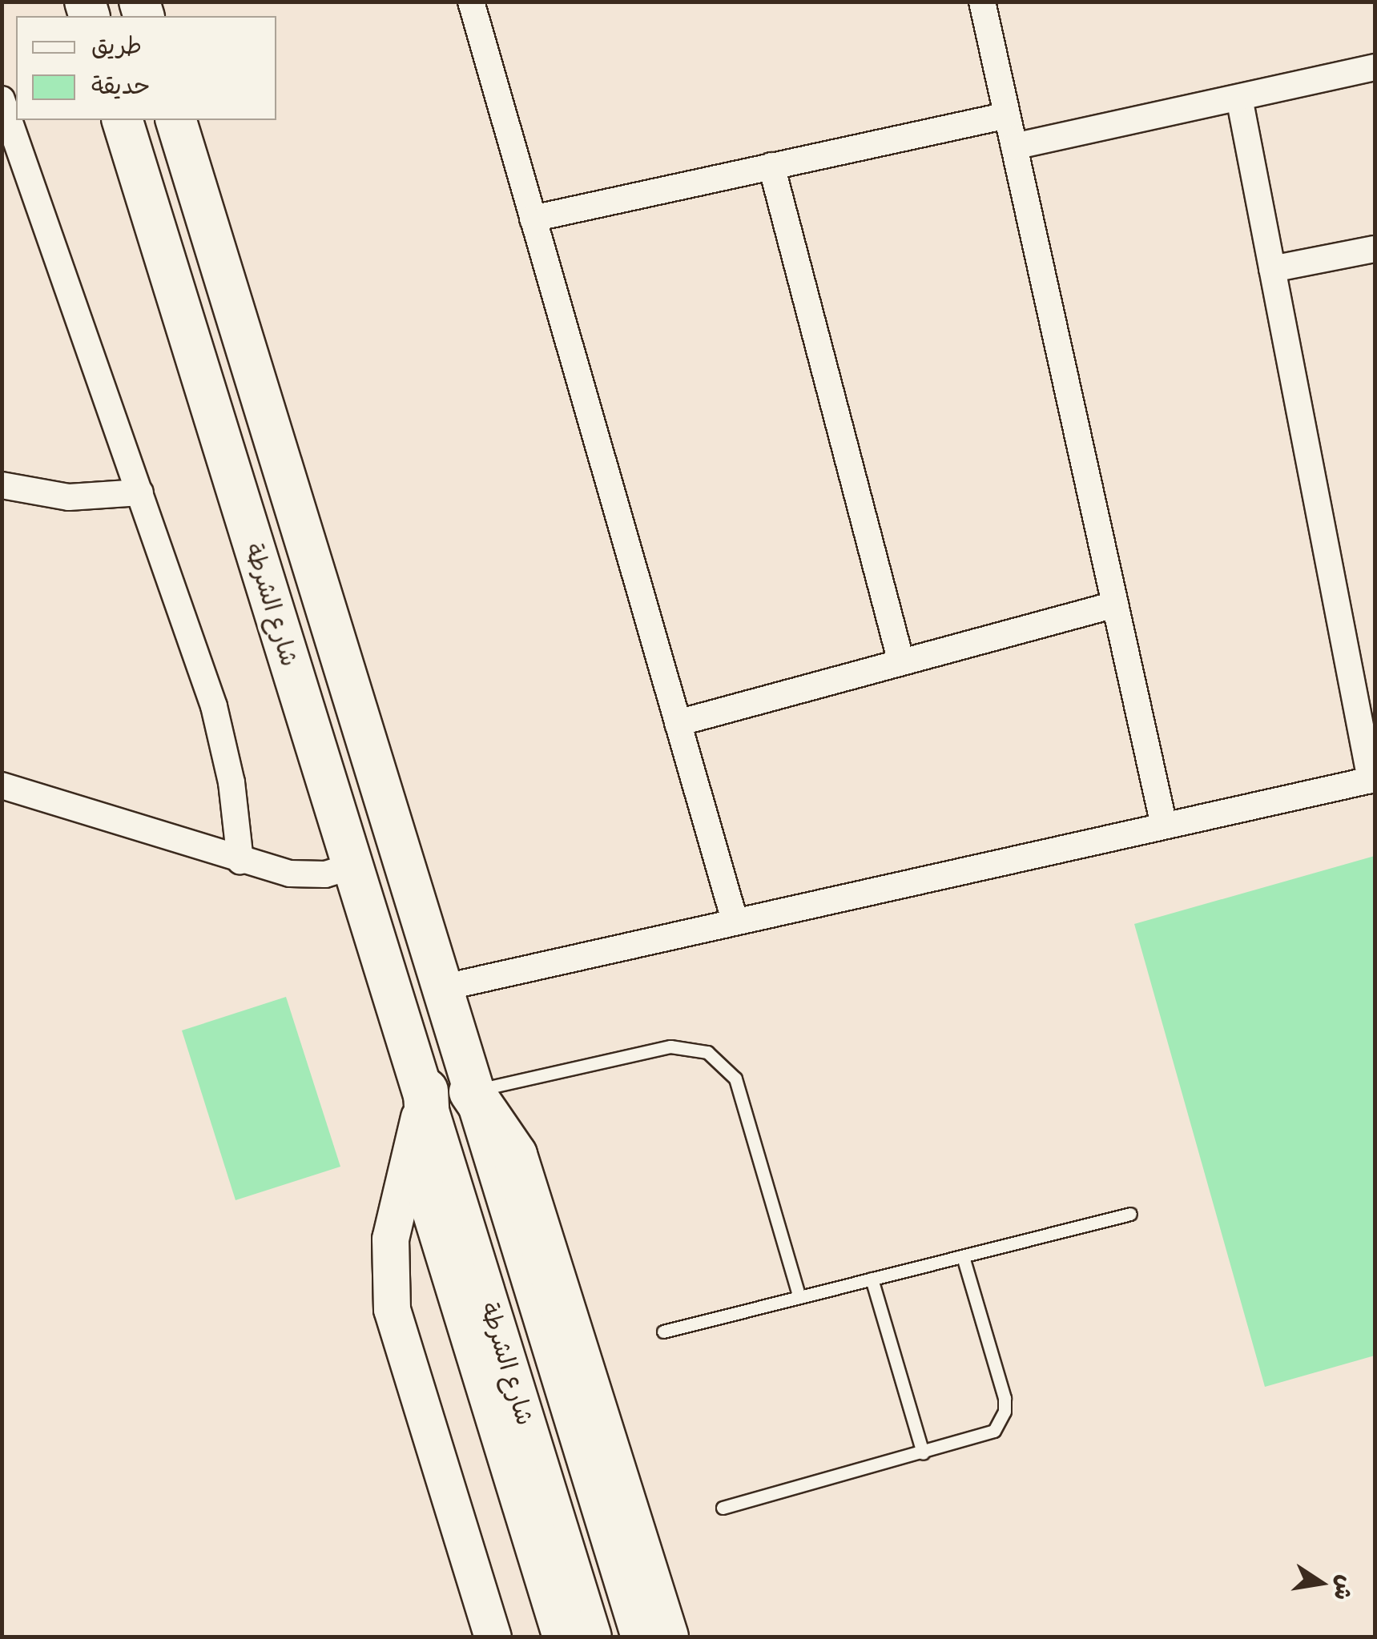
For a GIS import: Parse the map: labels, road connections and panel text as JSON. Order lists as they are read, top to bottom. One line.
{"streets":{"main road":["شارع الشرطة"]},"legend":["طريق","حديقة"],"north":"right"}
